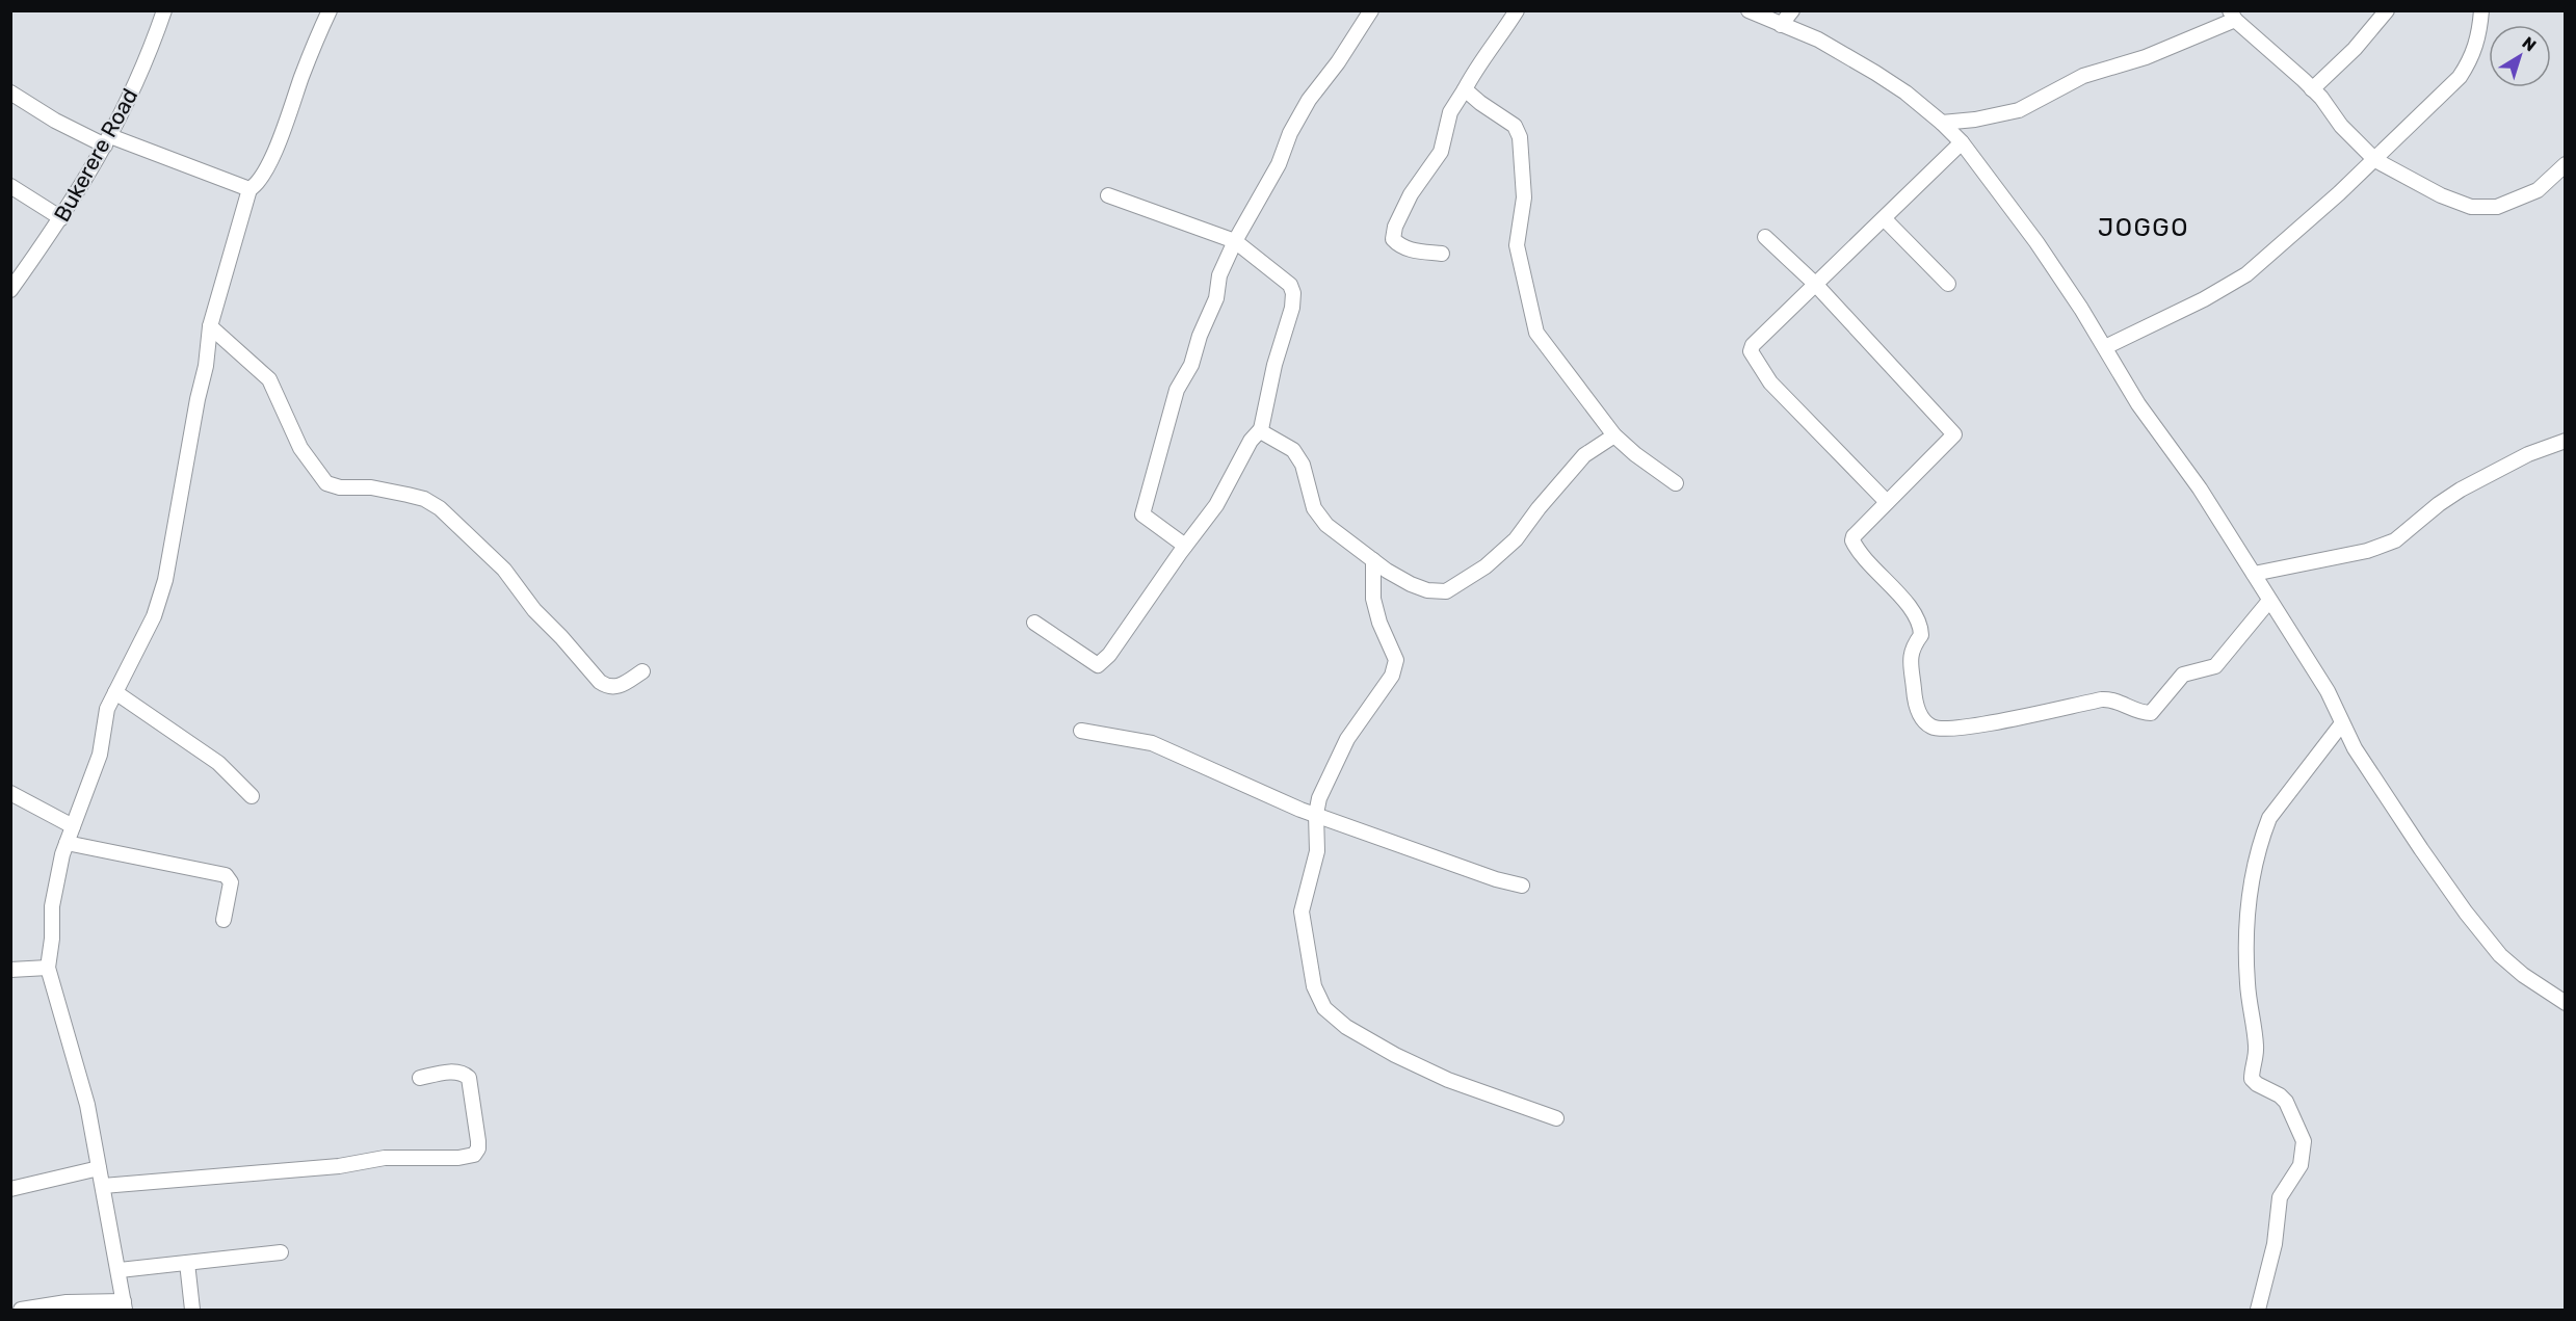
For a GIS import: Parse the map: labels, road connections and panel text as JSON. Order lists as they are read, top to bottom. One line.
{"streets":{"street":["Bukerere Road"]},"districts":["JOGGO"],"north":"top right"}
